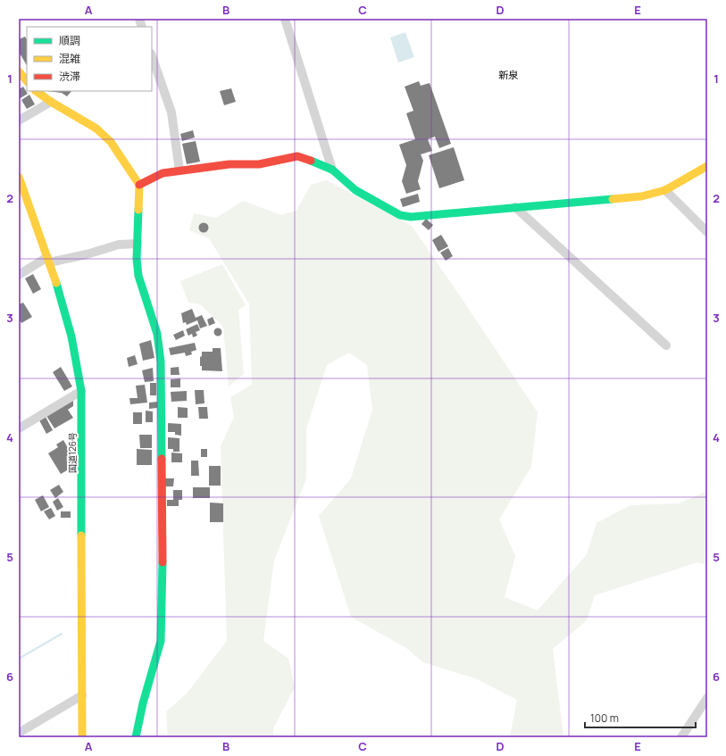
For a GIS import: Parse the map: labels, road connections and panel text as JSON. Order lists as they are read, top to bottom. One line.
{"streets":{"main road":["国道126号"]},"districts":["新泉"],"legend":["順調","混雑","渋滞"],"scale_bar":"100 m","grid":{"columns":["A","B","C","D","E"],"rows":["1","2","3","4","5","6"]}}
